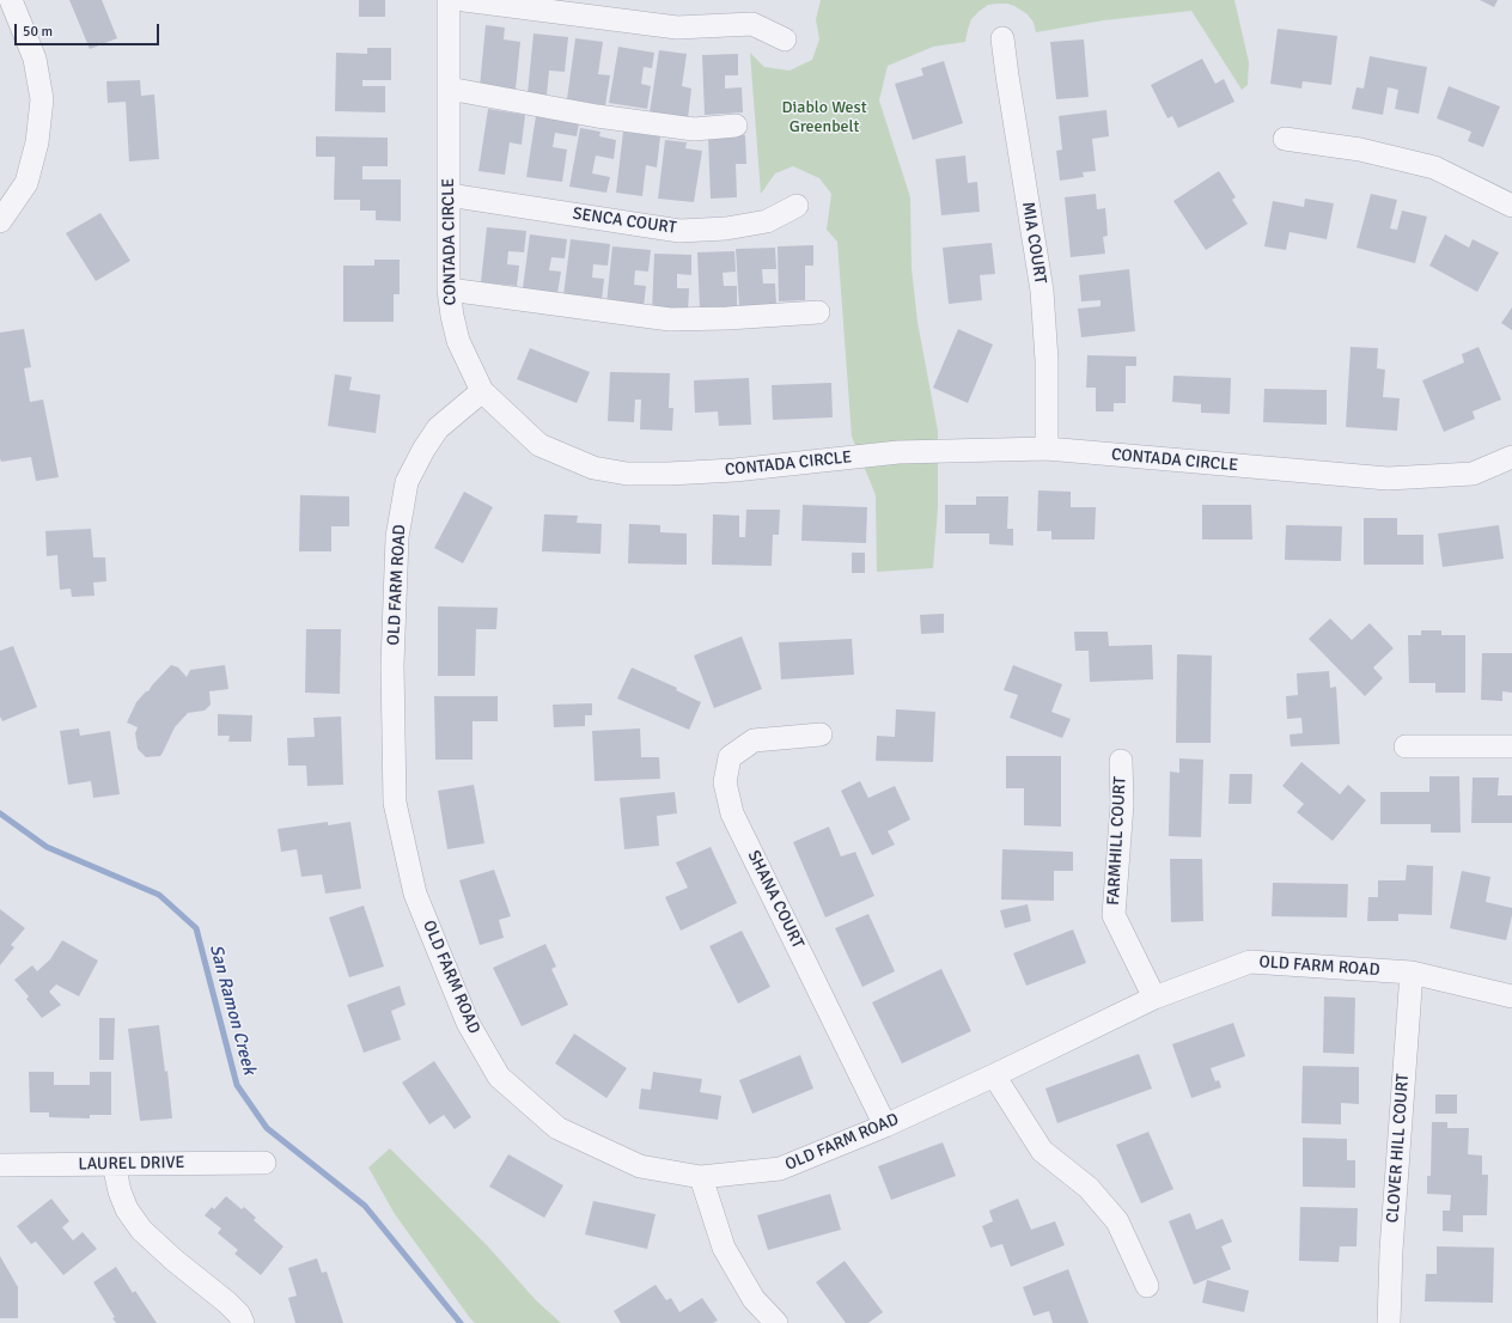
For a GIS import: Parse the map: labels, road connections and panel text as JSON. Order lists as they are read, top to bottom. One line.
{"streets":{"street":["SENCA COURT","CONTADA CIRCLE","MIA COURT","OLD FARM ROAD","FARMHILL COURT","SHANA COURT","CLOVER HILL COURT","LAUREL DRIVE"]},"crossings":[["SENCA COURT","CONTADA CIRCLE"],["CONTADA CIRCLE","MIA COURT"],["CONTADA CIRCLE","OLD FARM ROAD"],["OLD FARM ROAD","FARMHILL COURT"],["OLD FARM ROAD","SHANA COURT"],["OLD FARM ROAD","CLOVER HILL COURT"]],"water":["San Ramon Creek"],"parks":["Diablo West Greenbelt"],"scale_bar":"50 m"}
